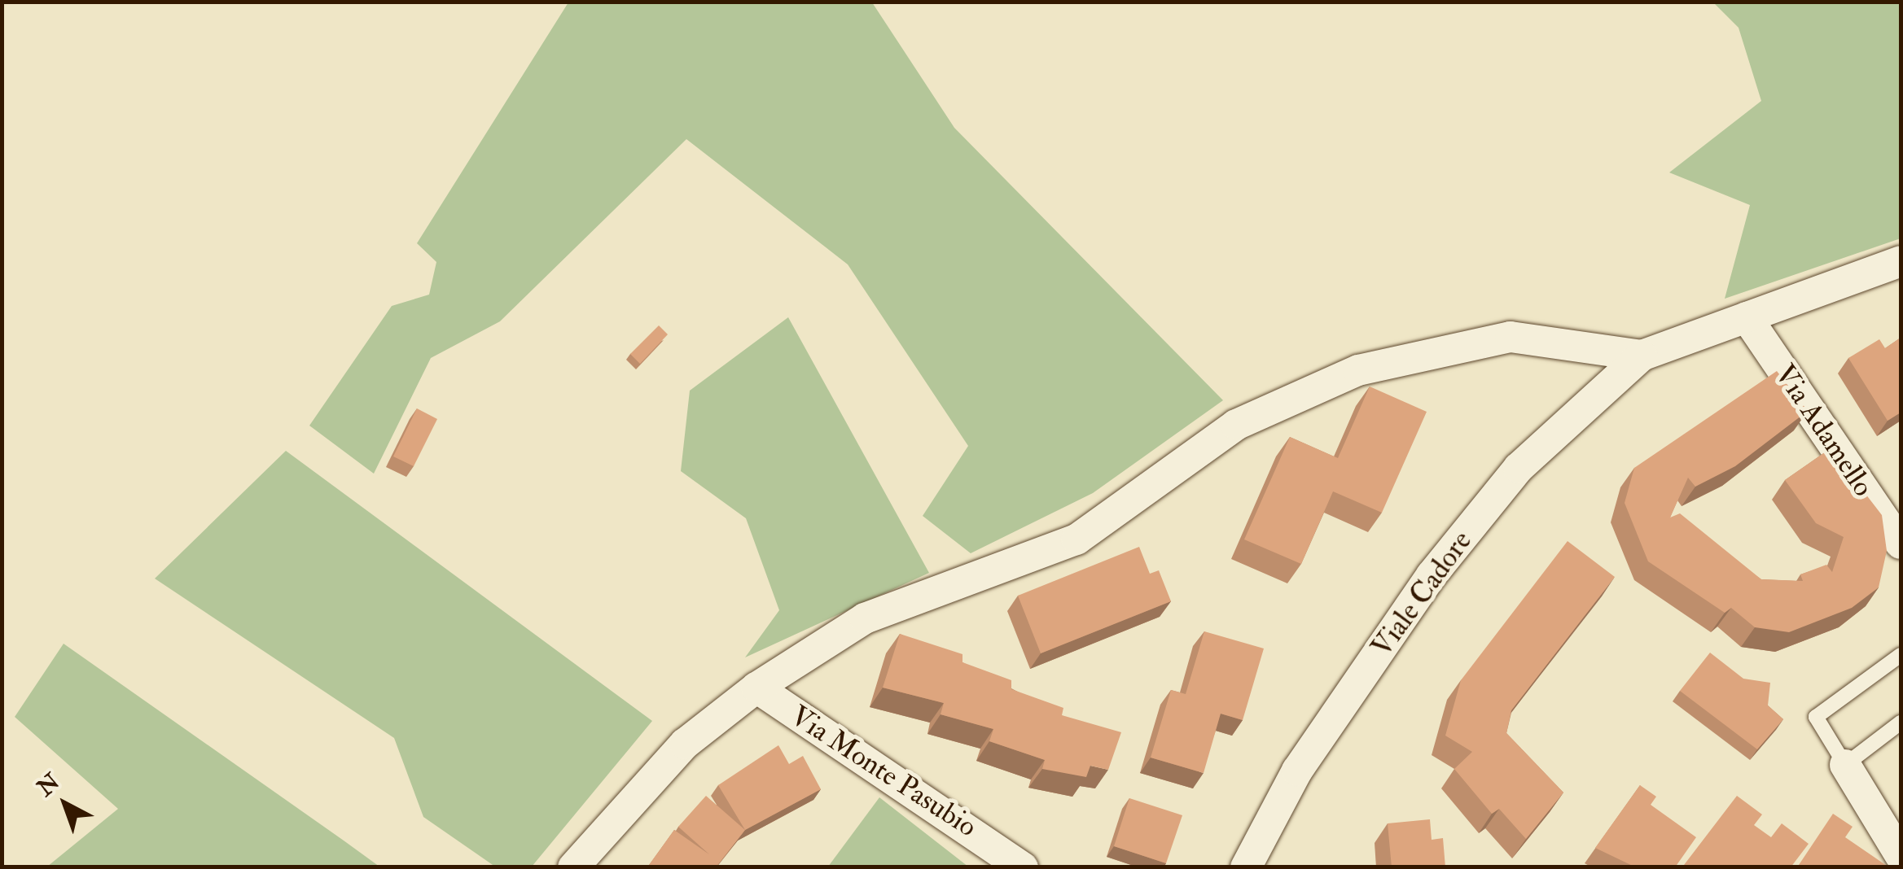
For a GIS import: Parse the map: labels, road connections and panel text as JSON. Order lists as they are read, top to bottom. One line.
{"streets":{"street":["Via Adamello","Viale Cadore","Via Monte Pasubio"]},"north":"top left"}
